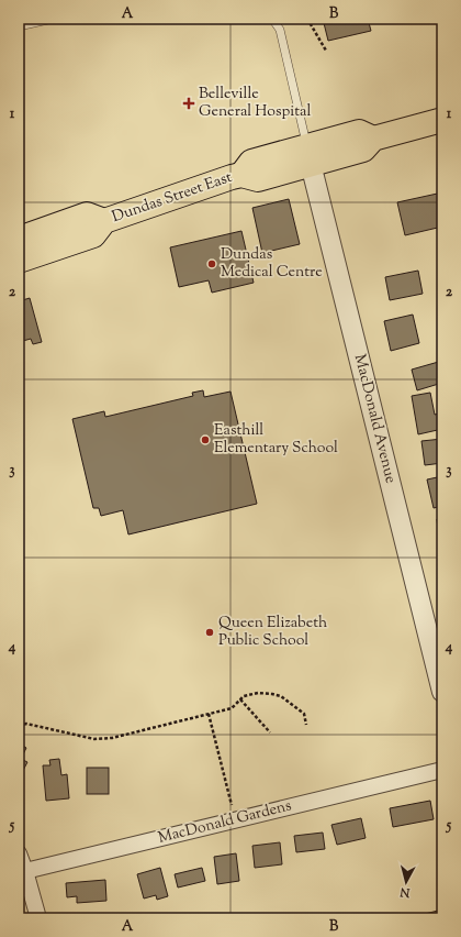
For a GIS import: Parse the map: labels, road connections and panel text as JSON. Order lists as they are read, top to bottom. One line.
{"streets":{"main road":["Dundas Street East"],"street":["MacDonald Avenue","MacDonald Gardens"]},"crossings":[["Dundas Street East","MacDonald Avenue"]],"places":{"health":["Belleville General Hospital"],"other":["Dundas Medical Centre","Easthill Elementary School","Queen Elizabeth Public School"]},"north":"bottom","grid":{"columns":["A","B"],"rows":["1","2","3","4","5"]}}
